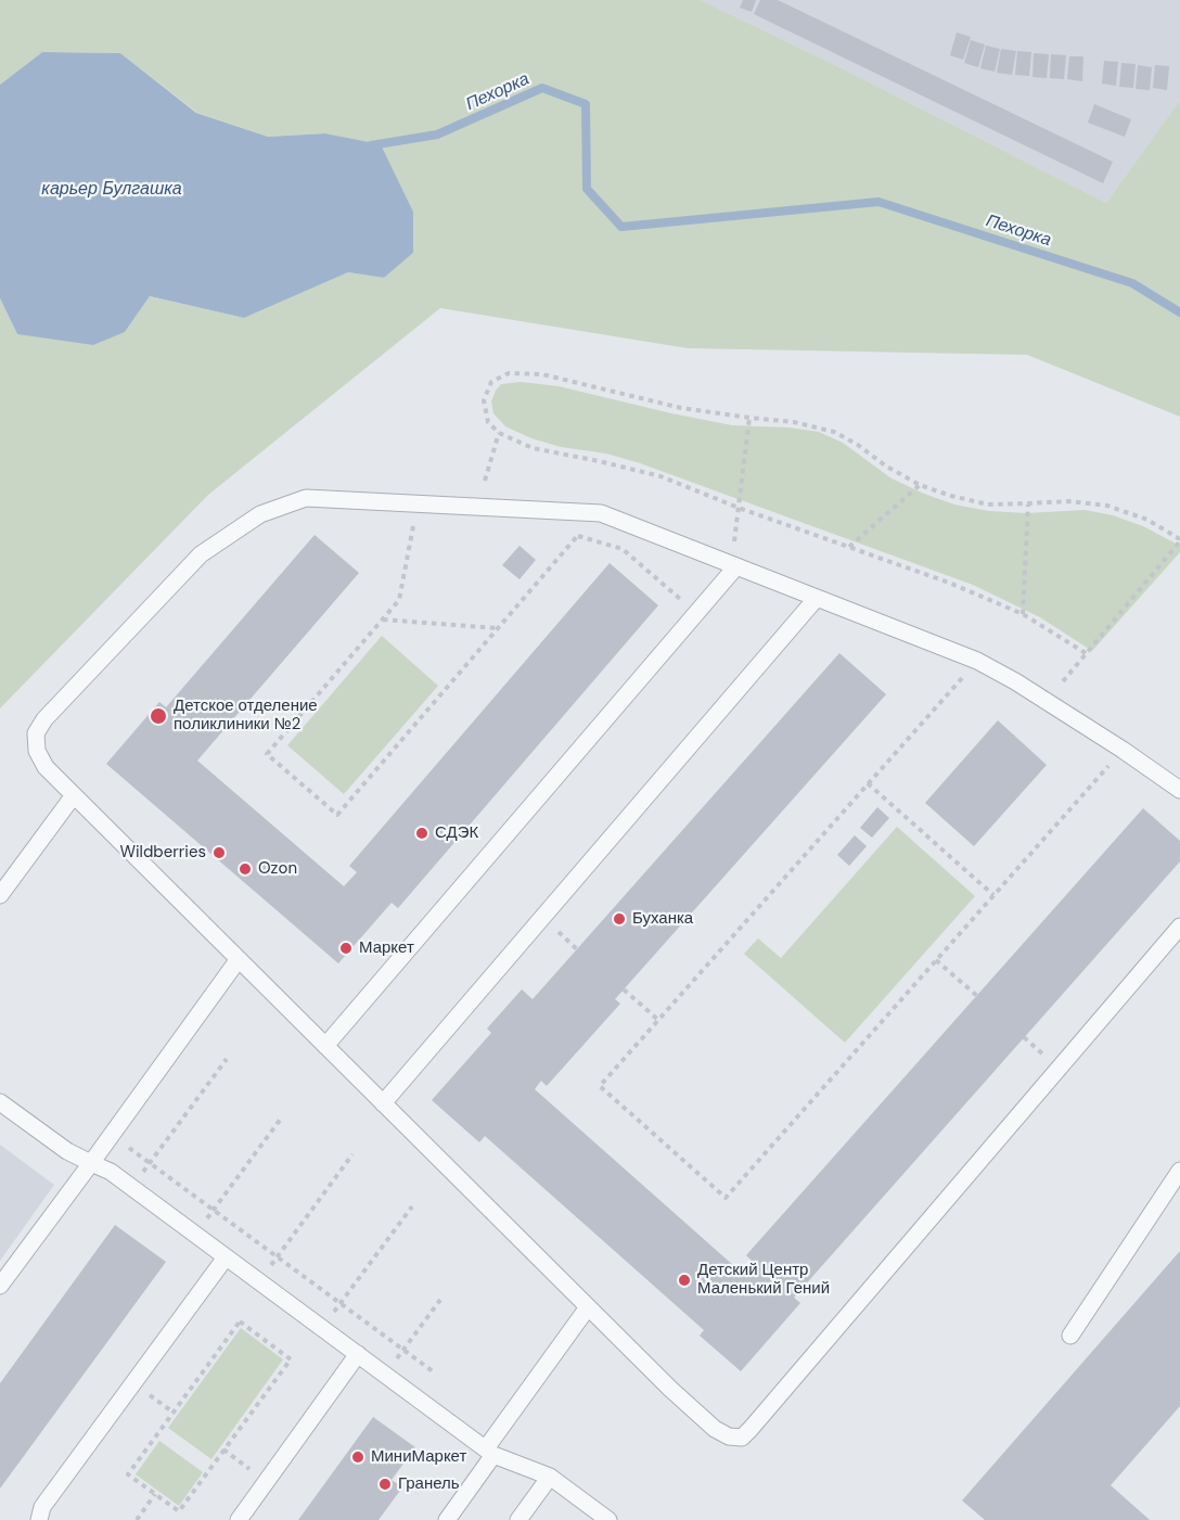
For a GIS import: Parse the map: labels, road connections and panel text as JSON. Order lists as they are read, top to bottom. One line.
{"water":["Пехорка","карьер Булгашка"],"places":["Детское отделение поликлиники №2","СДЭК","Wildberries","Ozon","Буханка","Маркет","Детский Центр Маленький Гений","МиниМаркет","Гранель"]}
